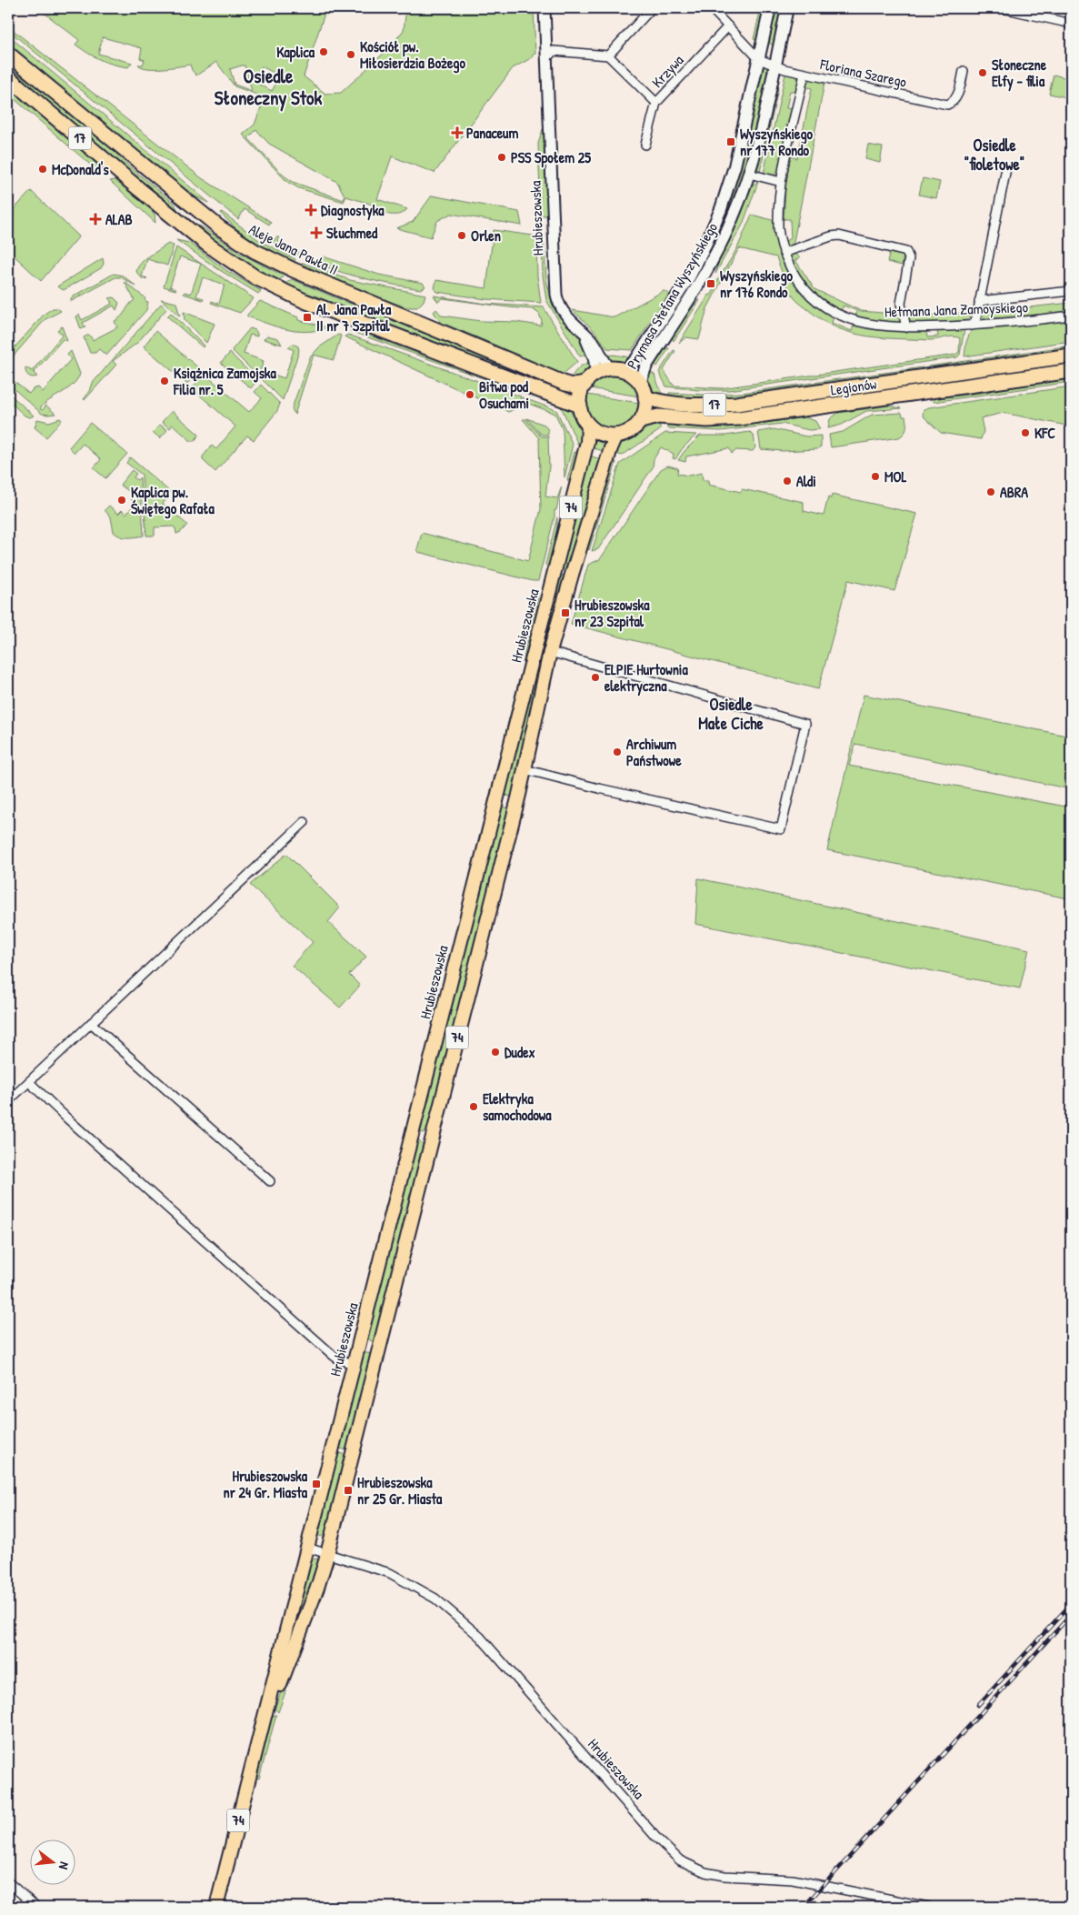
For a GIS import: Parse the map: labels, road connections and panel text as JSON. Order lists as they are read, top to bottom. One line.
{"streets":{"highway":["17","Aleje Jana Pawła II","Legionów"],"main road":["Hrubieszowska","Prymasa Stefana Wyszyńskiego","74"],"street":["Krzywa","Floriana Szarego","Hetmana Jana Zamoyskiego"]},"crossings":[["Floriana Szarego","Prymasa Stefana Wyszyńskiego"],["Floriana Szarego","Hetmana Jana Zamoyskiego"],["17","Hrubieszowska"],["17","Aleje Jana Pawła II"],["17","Prymasa Stefana Wyszyńskiego"],["17","Legionów"],["17","74"],["Hrubieszowska","Aleje Jana Pawła II"],["Hrubieszowska","Prymasa Stefana Wyszyńskiego"],["Hrubieszowska","Legionów"],["Hrubieszowska","74"],["Aleje Jana Pawła II","Prymasa Stefana Wyszyńskiego"],["Aleje Jana Pawła II","Legionów"],["Aleje Jana Pawła II","74"],["Prymasa Stefana Wyszyńskiego","Legionów"],["Prymasa Stefana Wyszyńskiego","74"],["Legionów","74"]],"districts":["Osiedle Słoneczny Stok","Osiedle \"fioletowe\"","Osiedle Małe Ciche"],"places":{"other":["Kaplica","Kościół pw. Miłosierdzia Bożego","Słoneczne Elfy - filia","PSS Społem 25","McDonald's","Orlen","Książnica Zamojska Filia nr. 5","Bitwa pod Osuchami","KFC","MOL","Aldi","ABRA","Kaplica pw. Świętego Rafała","ELPIE Hurtownia elektryczna","Archiwum Państwowe","Dudex","Elektryka samochodowa"],"health":["Panaceum","Diagnostyka","ALAB","Słuchmed"],"transit":["Wyszyńskiego nr 177 Rondo","Wyszyńskiego nr 176 Rondo","Al. Jana Pawła II nr 7 Szpital","Hrubieszowska nr 23 Szpital","Hrubieszowska nr 24 Gr. Miasta","Hrubieszowska nr 25 Gr. Miasta"]},"north":"right"}
